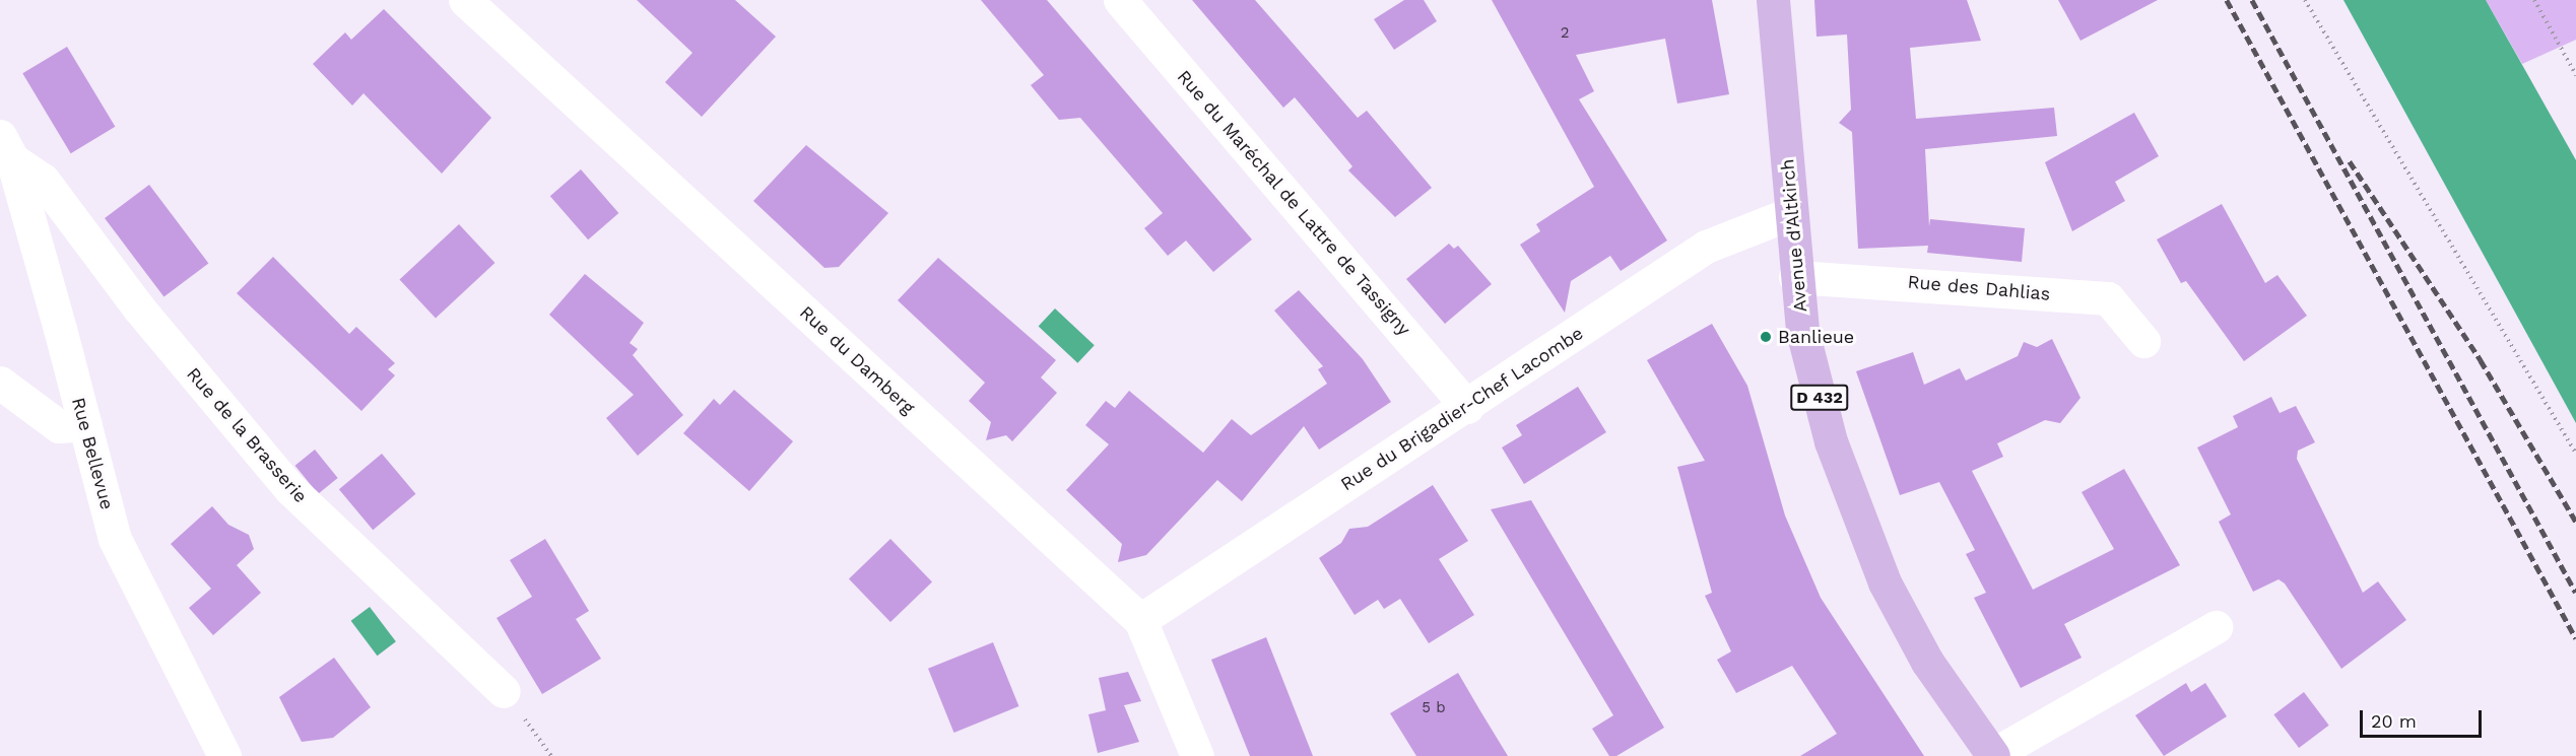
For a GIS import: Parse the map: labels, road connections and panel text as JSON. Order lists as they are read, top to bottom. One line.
{"streets":{"main road":["Avenue d'Altkirch","D 432"],"street":["Rue du Maréchal de Lattre de Tassigny","Rue des Dahlias","Rue du Damberg","Rue du Brigadier-Chef Lacombe","Rue de la Brasserie","Rue Bellevue"]},"crossings":[["Rue du Maréchal de Lattre de Tassigny","Rue du Brigadier-Chef Lacombe"],["Avenue d'Altkirch","Rue des Dahlias"],["Avenue d'Altkirch","Rue du Brigadier-Chef Lacombe"],["Rue du Damberg","Rue du Brigadier-Chef Lacombe"],["Rue de la Brasserie","Rue Bellevue"]],"places":["Banlieue"],"house_numbers":["2","5 b"],"scale_bar":"20 m"}
